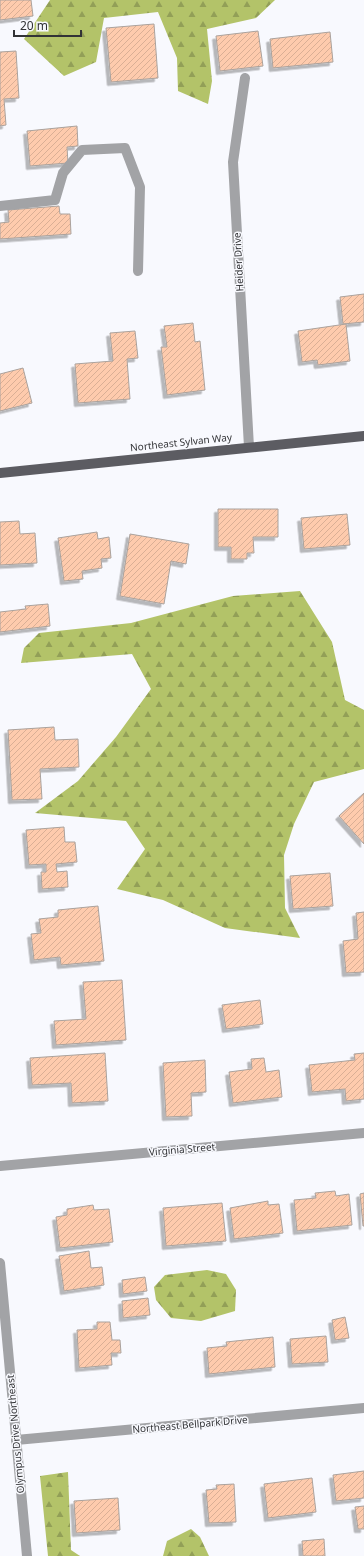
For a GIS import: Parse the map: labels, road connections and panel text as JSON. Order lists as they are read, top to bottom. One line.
{"streets":{"main road":["Northeast Sylvan Way"],"street":["Heider Drive","Virginia Street","Northeast Bellpark Drive","Olympus Drive Northeast"]},"crossings":[["Heider Drive","Northeast Sylvan Way"],["Northeast Bellpark Drive","Olympus Drive Northeast"]],"scale_bar":"20 m"}
